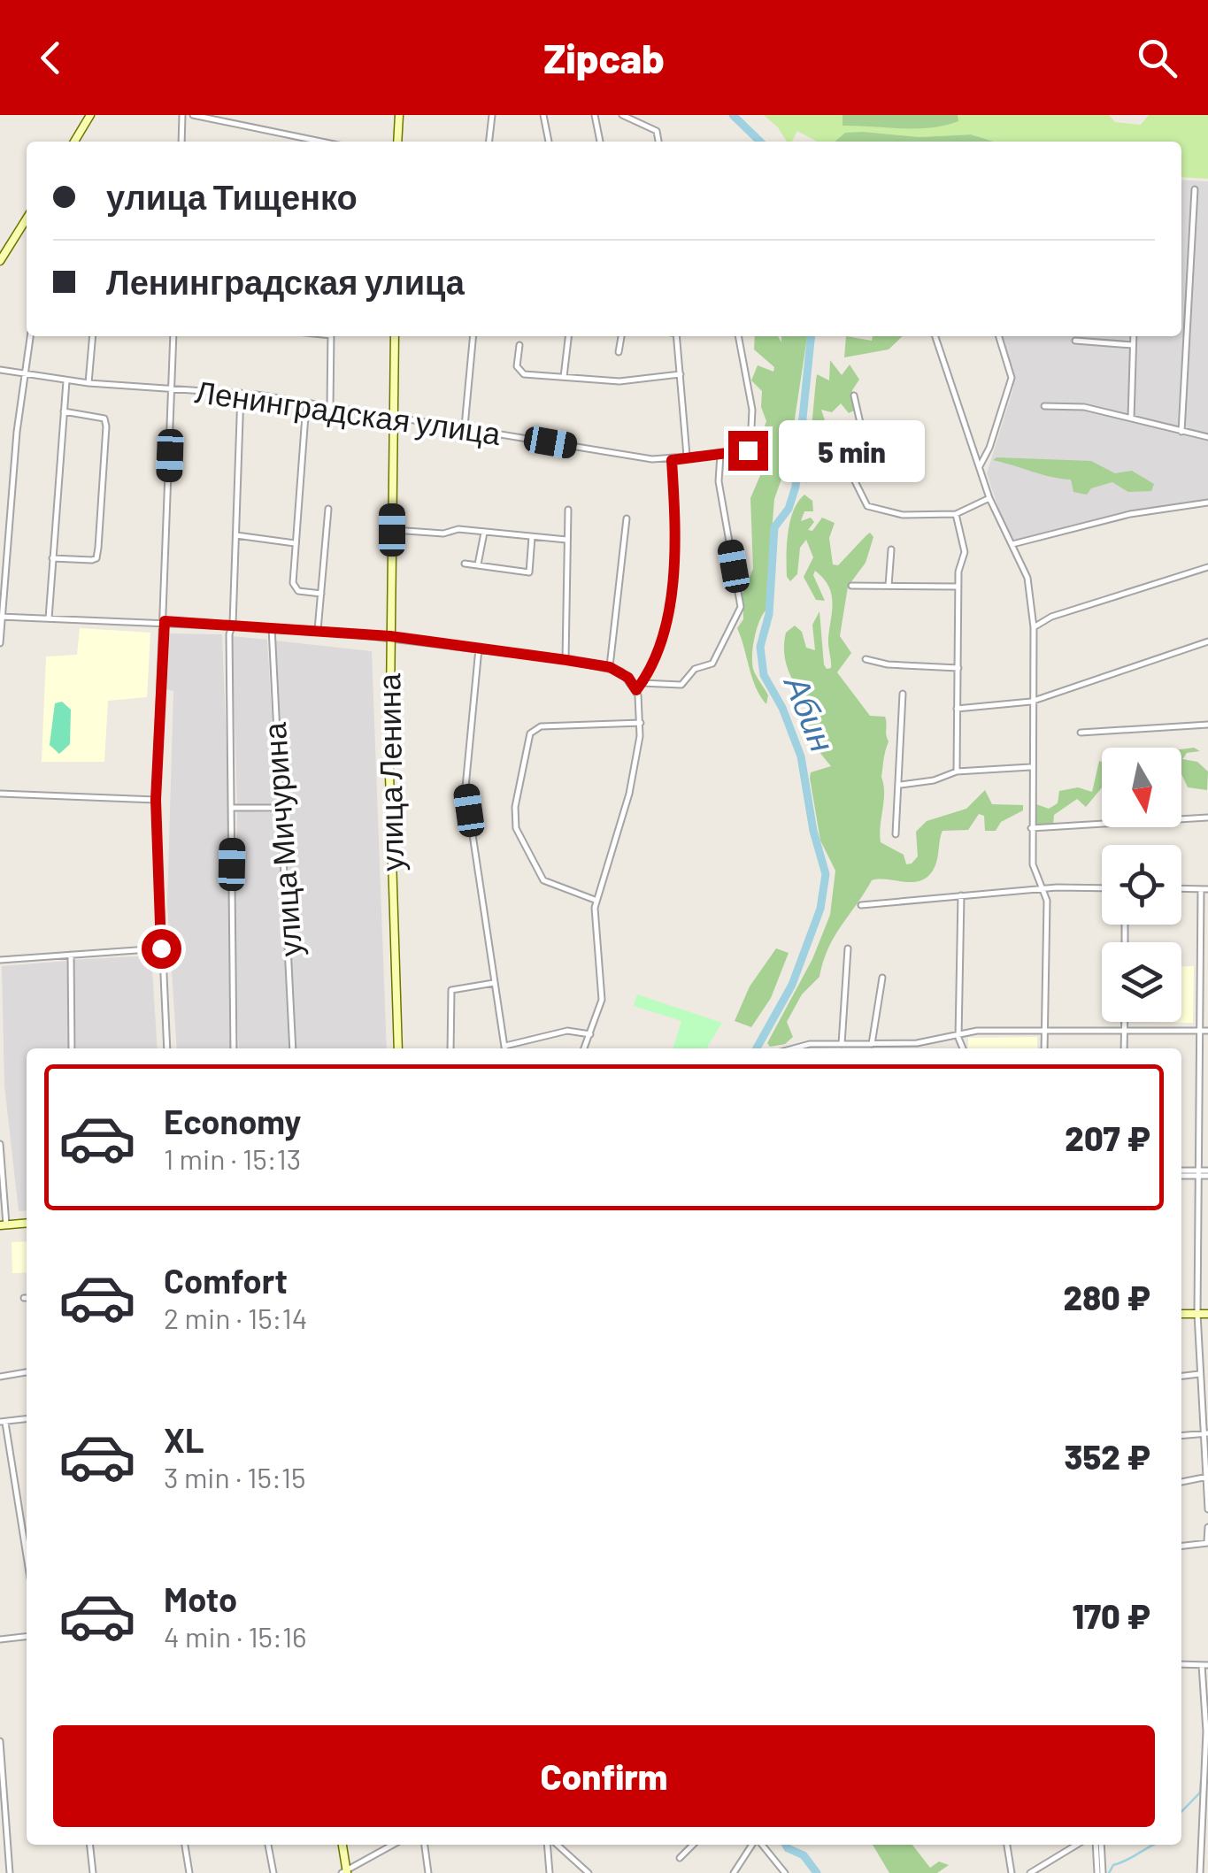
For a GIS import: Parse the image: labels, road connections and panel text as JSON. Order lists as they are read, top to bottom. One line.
{"streets":{"main road":["улица Ленина"],"street":["Ленинградская улица","улица Мичурина"]},"crossings":[["Ленинградская улица","улица Ленина"]],"water":["Абин"],"north":"bottom","page":{"header":"Zipcab","banner":["улица Тищенко","Ленинградская улица"],"bubble":"5 min","list":[{"name":"Economy","note":"1 min · 15:13","value":"207 ₽"},{"name":"Comfort","note":"2 min · 15:14","value":"280 ₽"},{"name":"XL","note":"3 min · 15:15","value":"352 ₽"},{"name":"Moto","note":"4 min · 15:16","value":"170 ₽"}],"buttons":"Confirm"}}
